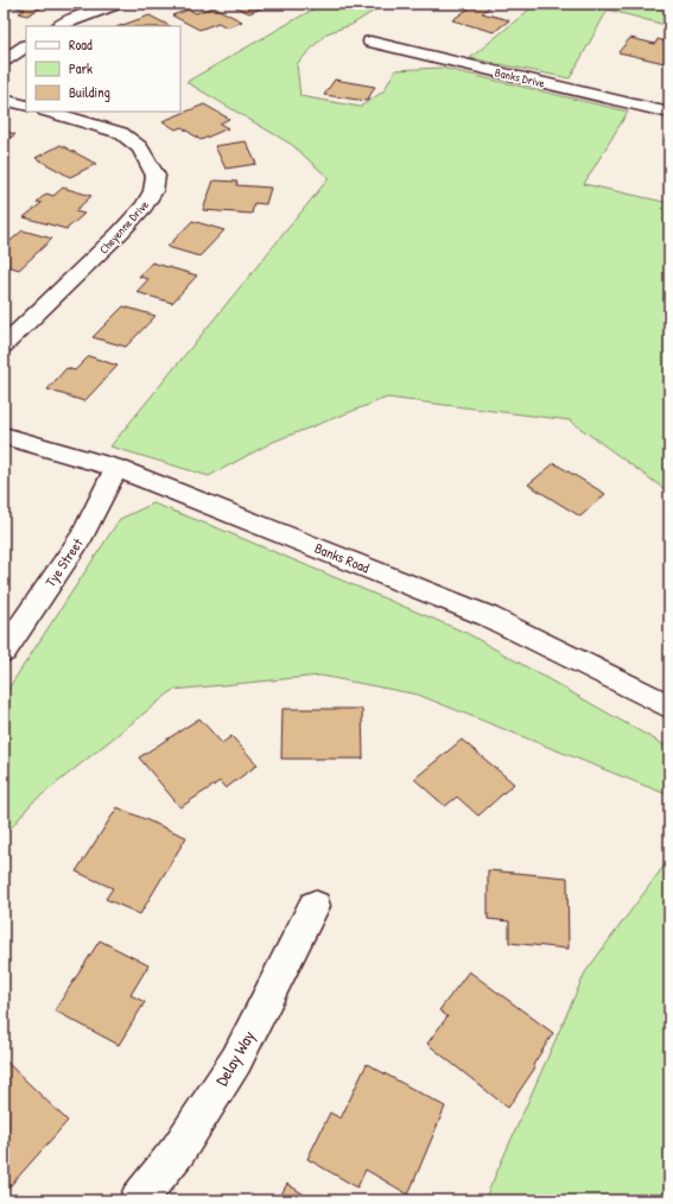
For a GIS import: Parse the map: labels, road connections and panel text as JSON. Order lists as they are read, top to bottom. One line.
{"streets":{"street":["Banks Drive","Cheyenne Drive","Banks Road","Tye Street","Delay Way"]},"crossings":[["Banks Road","Tye Street"]],"legend":["Road","Park","Building"]}
